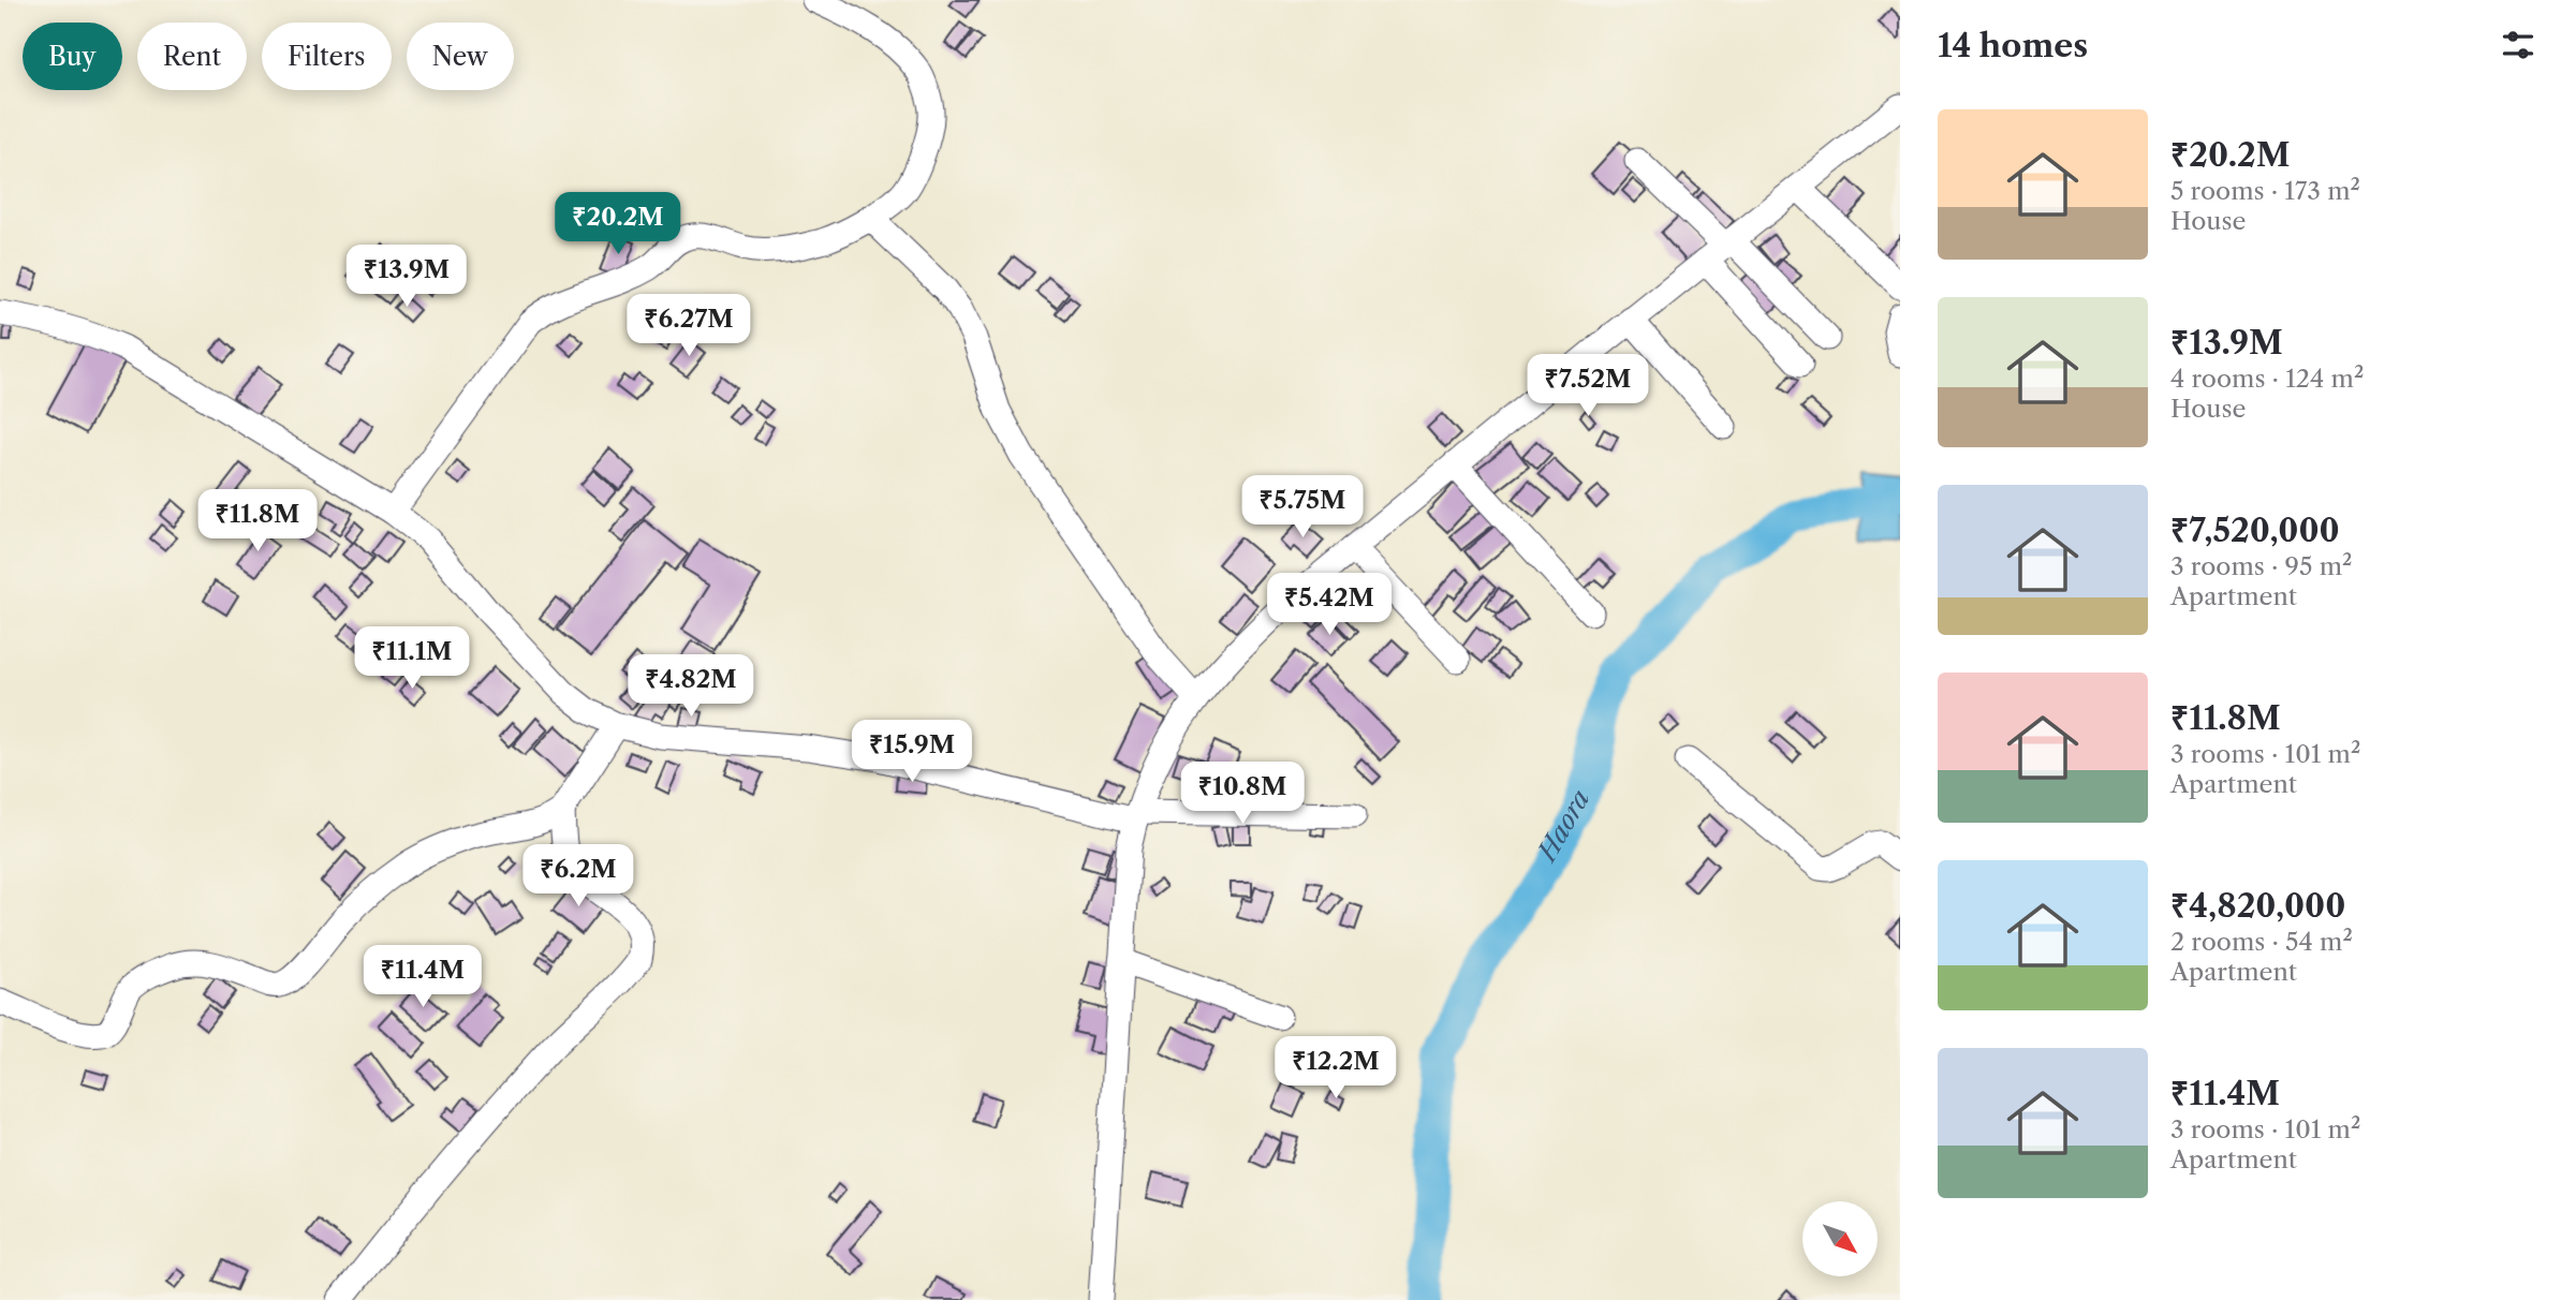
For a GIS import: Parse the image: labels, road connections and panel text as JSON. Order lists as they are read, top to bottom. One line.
{"water":["Haora"],"north":"bottom right","page":{"heading":"14 homes","chip":["Buy","Rent","Filters","New"],"list":[{"name":"₹20.2M","note":"5 rooms · 173 m² · House"},{"name":"₹13.9M","note":"4 rooms · 124 m² · House"},{"name":"₹7,520,000","note":"3 rooms · 95 m² · Apartment"},{"name":"₹11.8M","note":"3 rooms · 101 m² · Apartment"},{"name":"₹4,820,000","note":"2 rooms · 54 m² · Apartment"},{"name":"₹11.4M","note":"3 rooms · 101 m² · Apartment"}],"price":["₹20.2M","₹13.9M","₹6.27M","₹7.52M","₹5.75M","₹11.8M","₹5.42M","₹11.1M","₹4.82M","₹15.9M","₹10.8M","₹6.2M","₹11.4M","₹12.2M"]}}
